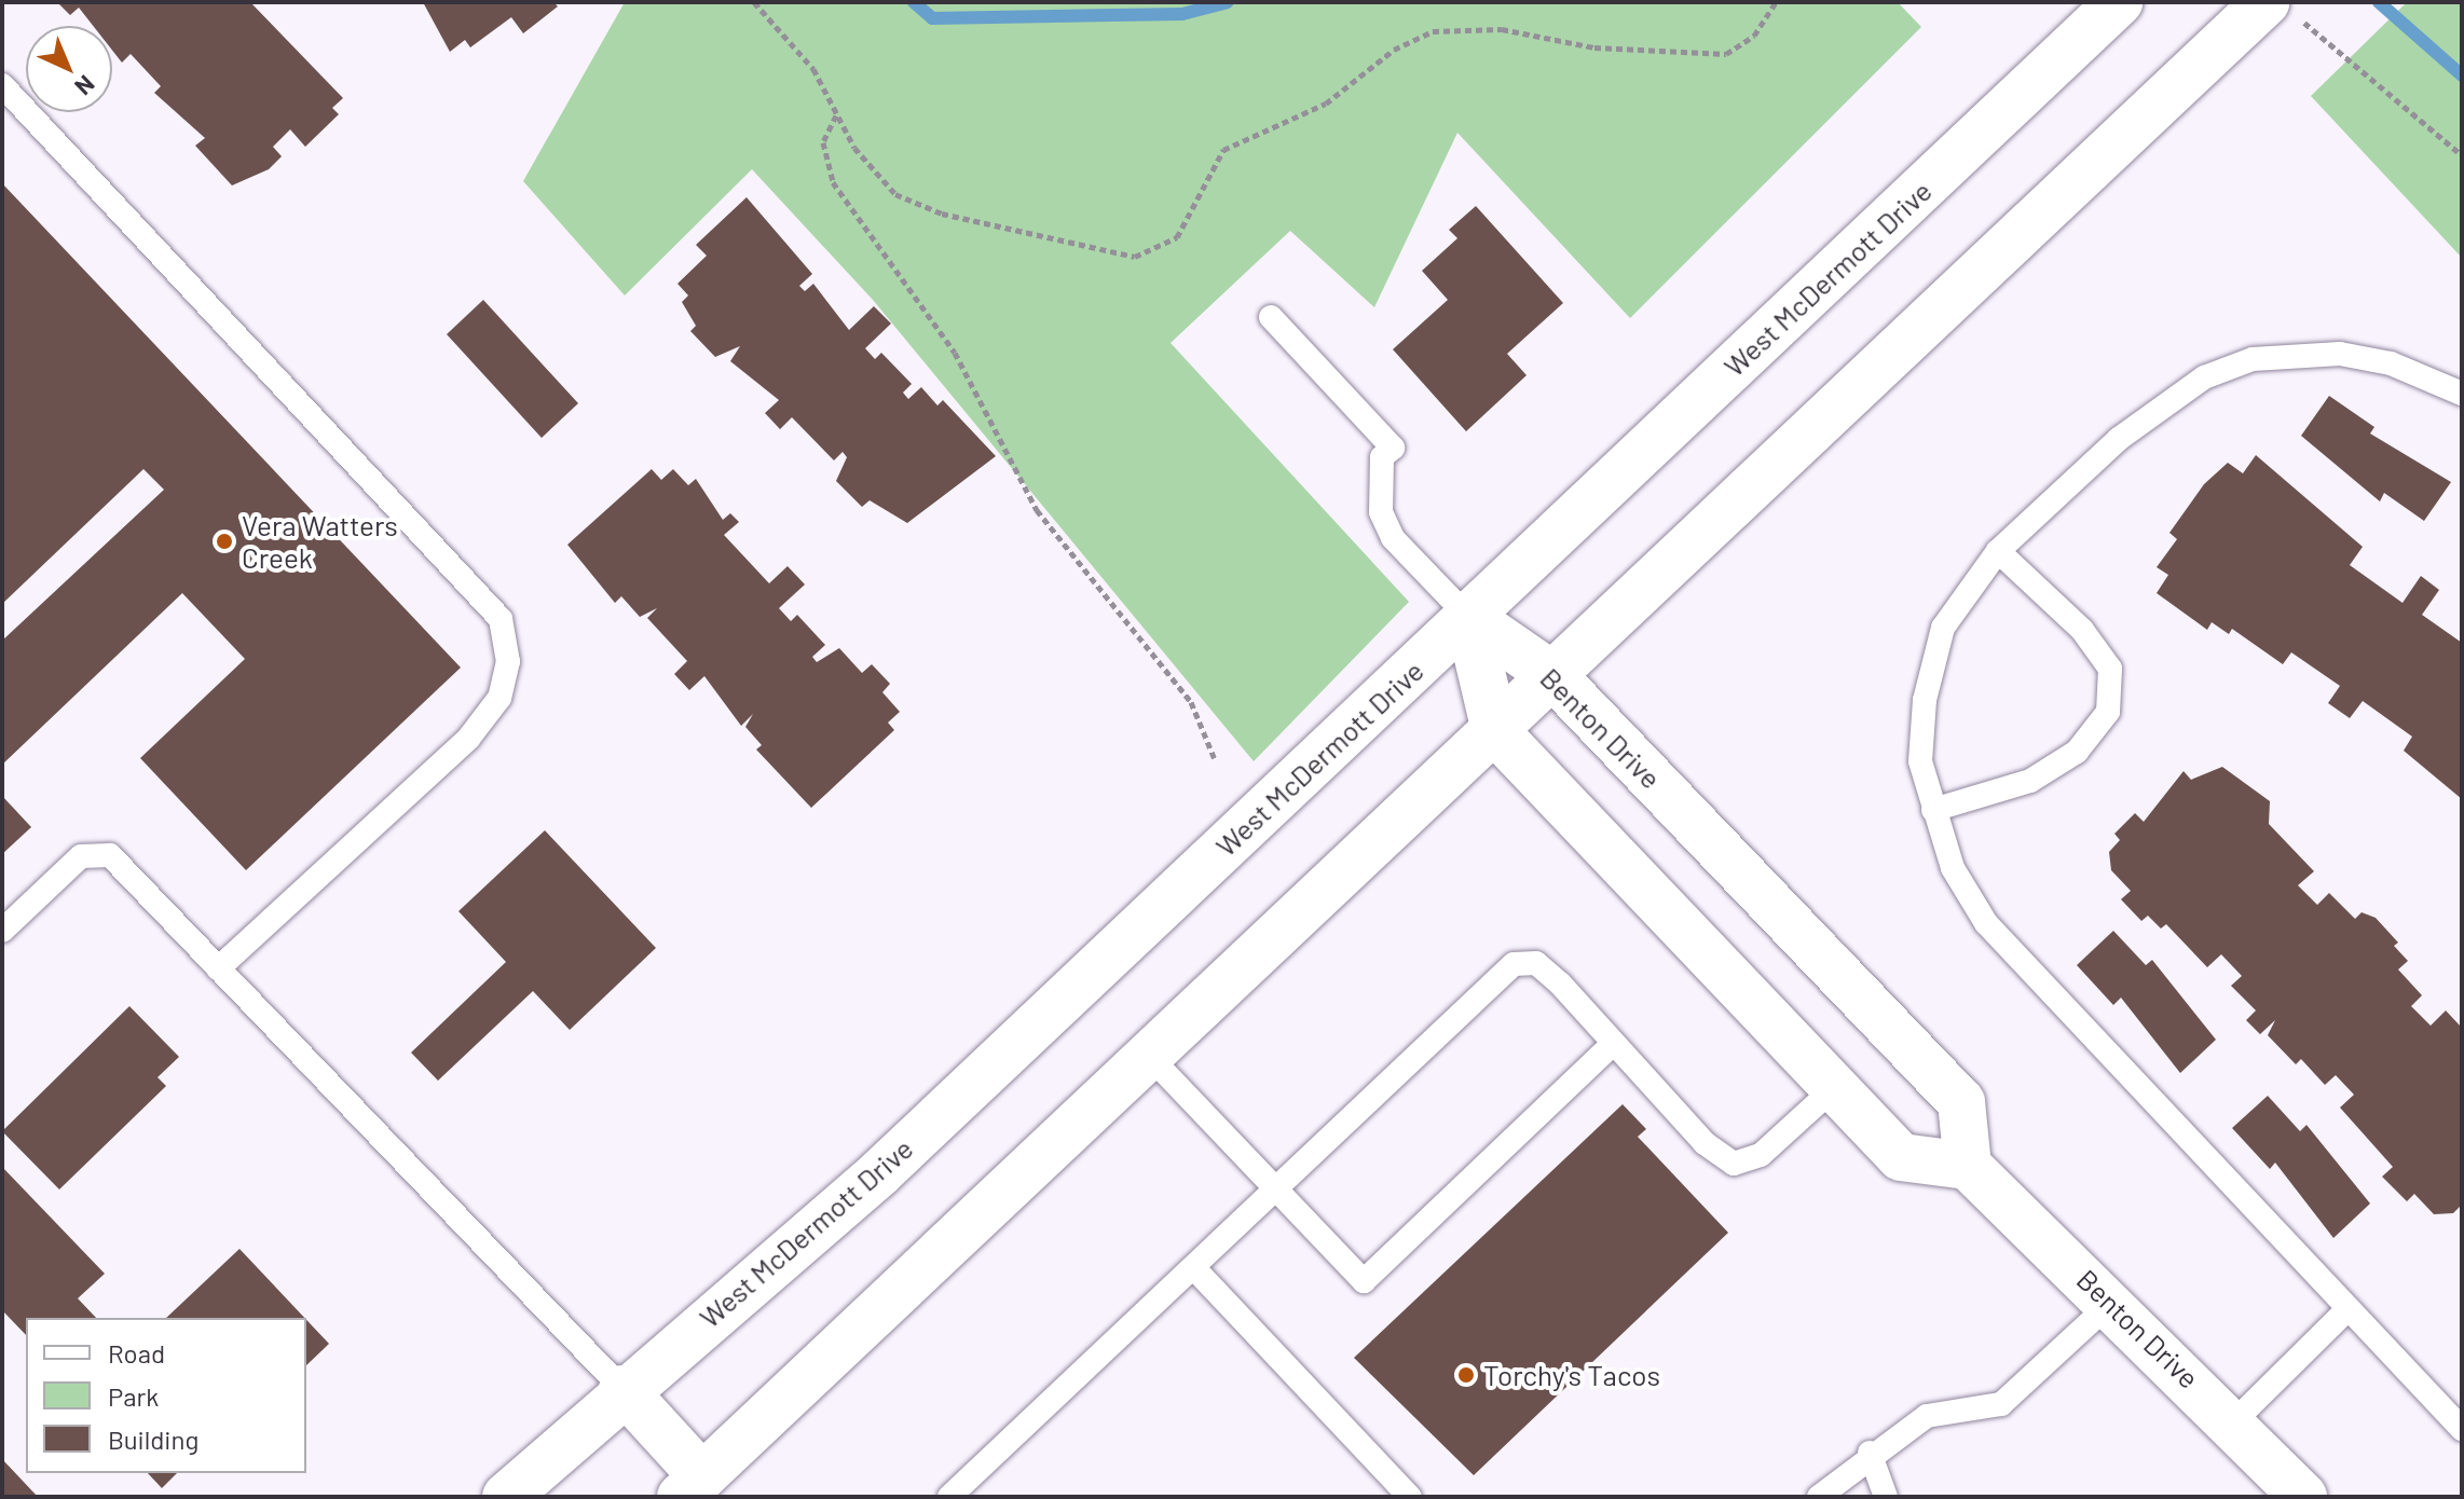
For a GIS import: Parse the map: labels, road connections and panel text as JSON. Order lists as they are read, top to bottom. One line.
{"streets":{"main road":["West McDermott Drive","Benton Drive"]},"crossings":[["West McDermott Drive","Benton Drive"]],"places":["Vera Watters Creek","Torchy's Tacos"],"legend":["Road","Park","Building"],"north":"bottom right"}
